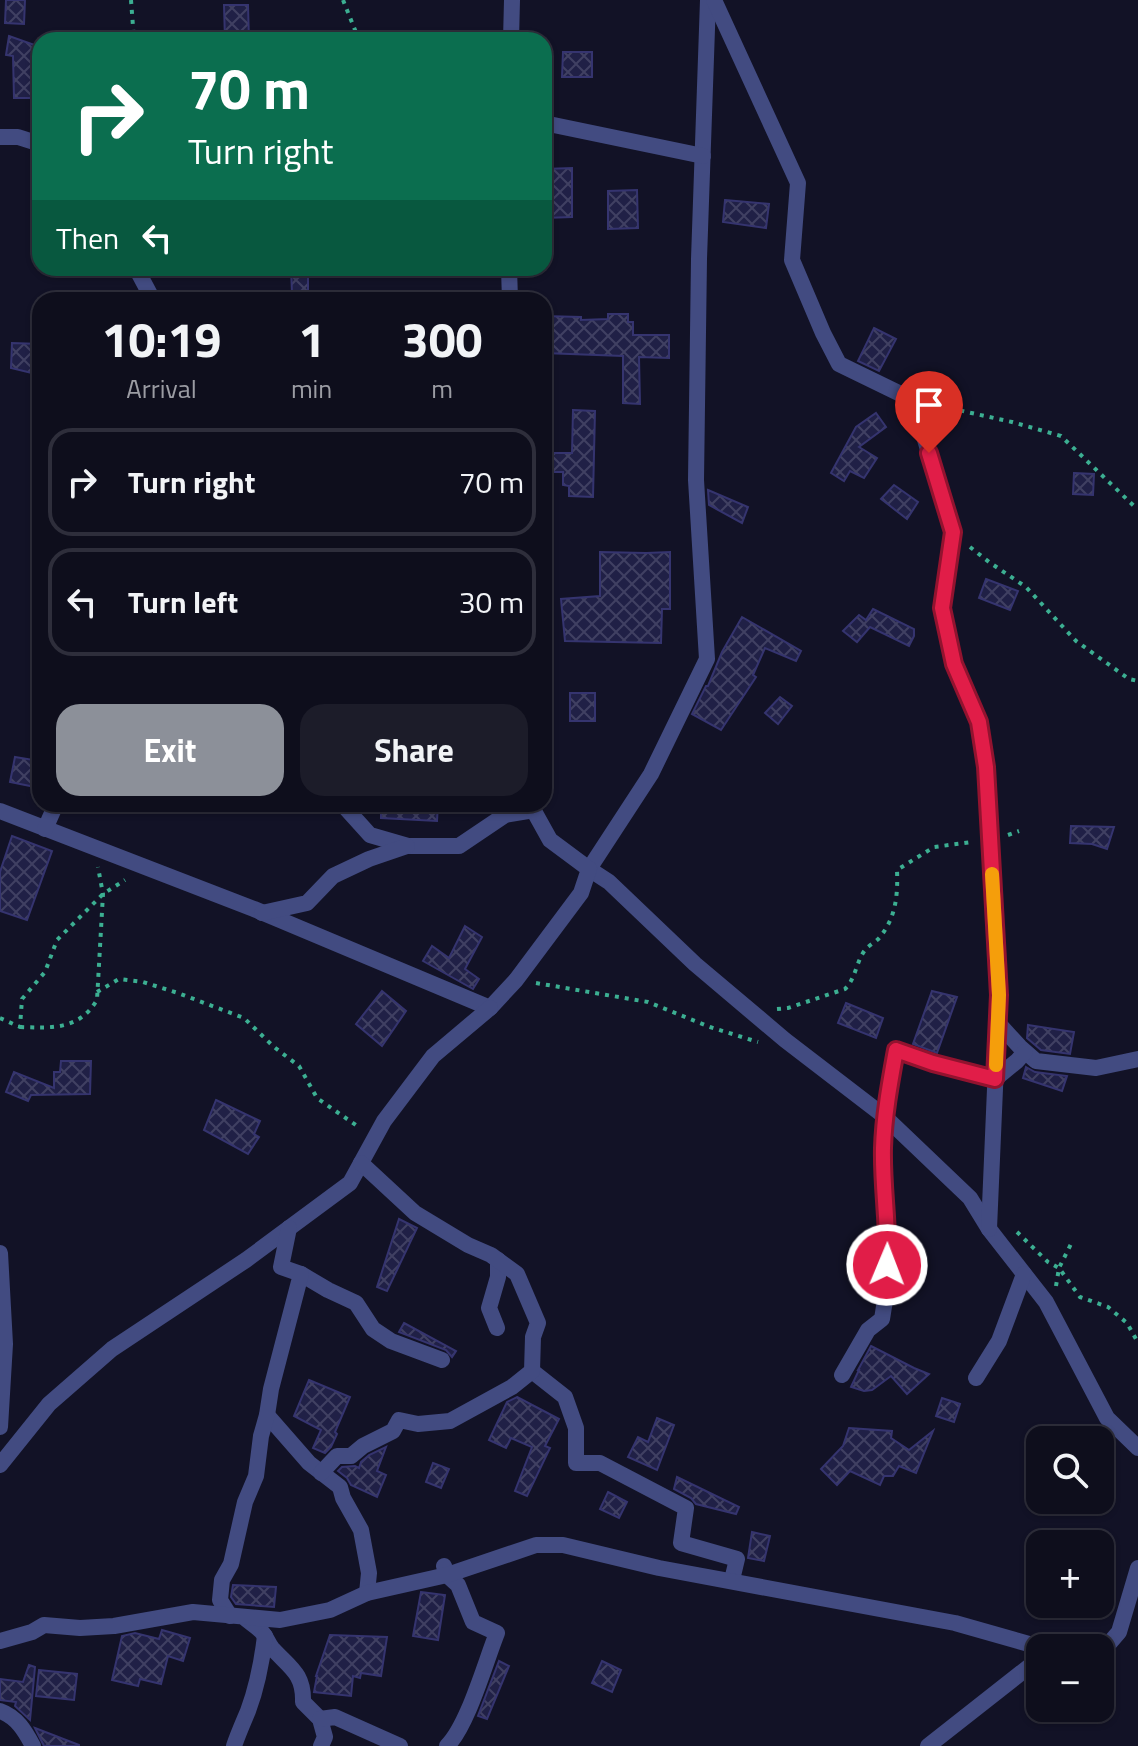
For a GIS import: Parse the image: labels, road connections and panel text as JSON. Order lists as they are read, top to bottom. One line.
{"page":{"turn":["70 m","Turn right"],"then":"Then","eta":["10:19","Arrival","1","min","300","m"],"list":[{"name":"Turn right","value":"70 m"},{"name":"Turn left","value":"30 m"}],"buttons":["Exit","Share"],"map_buttons":["+","−"]}}
